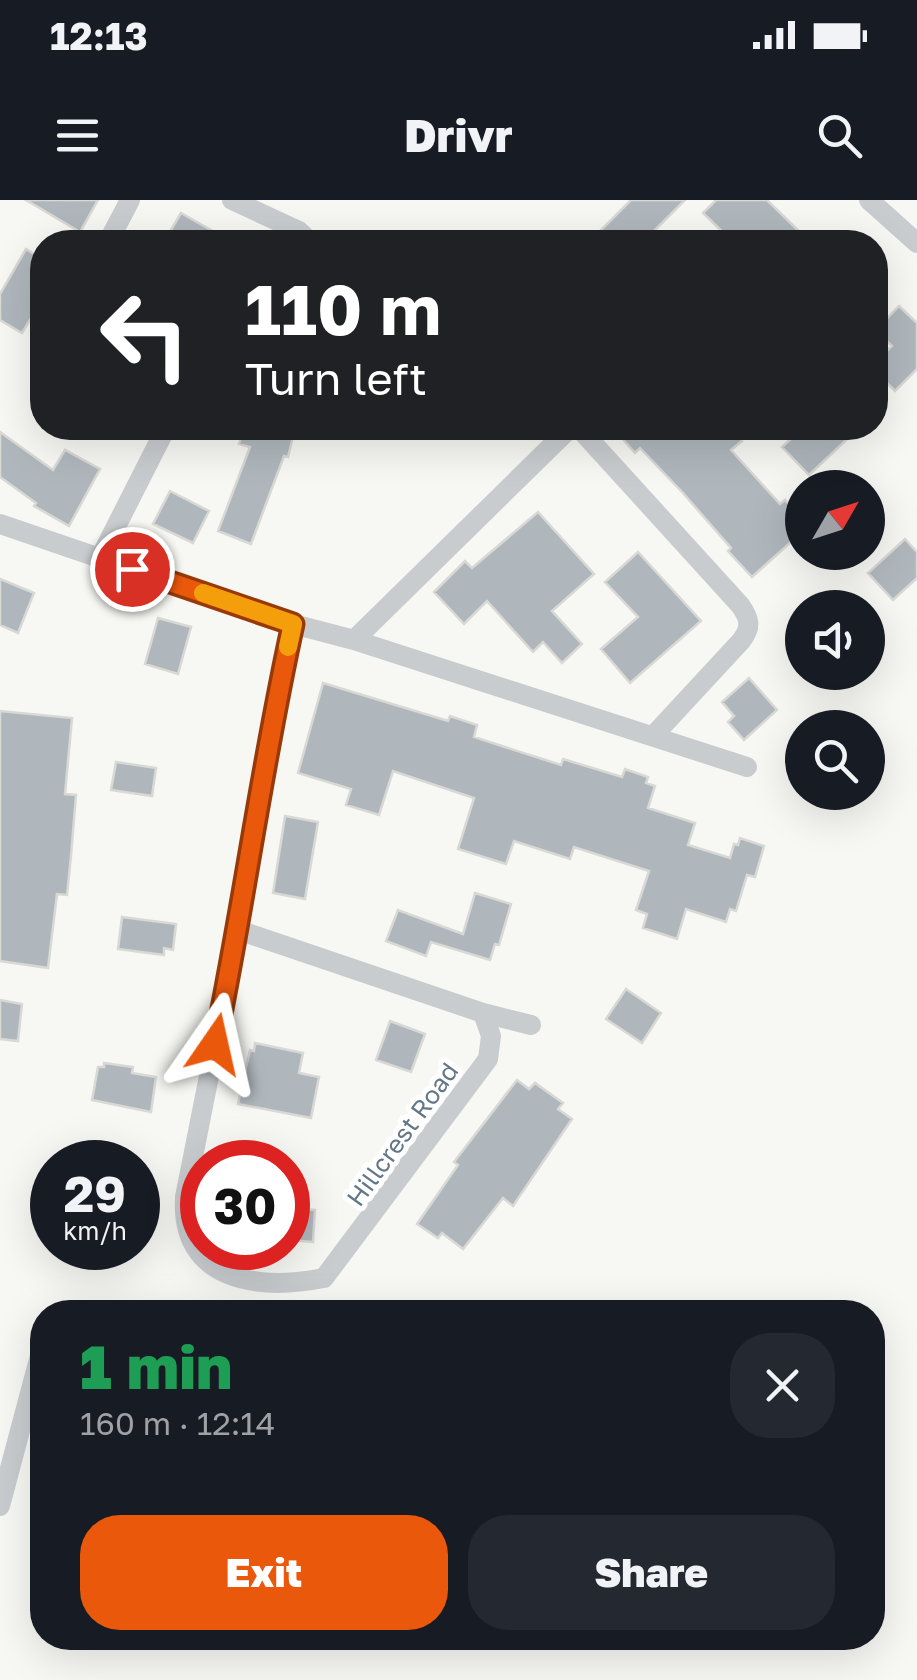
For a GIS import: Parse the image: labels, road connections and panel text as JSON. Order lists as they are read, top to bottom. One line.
{"streets":{"street":["Hillcrest Road"]},"north":"top right","page":{"status":"12:13","header":"Drivr","turn":["110 m","Turn left"],"speed":"29 km/h","limit":"30","heading":["1 min","160 m · 12:14"],"buttons":["Exit","Share"]}}
